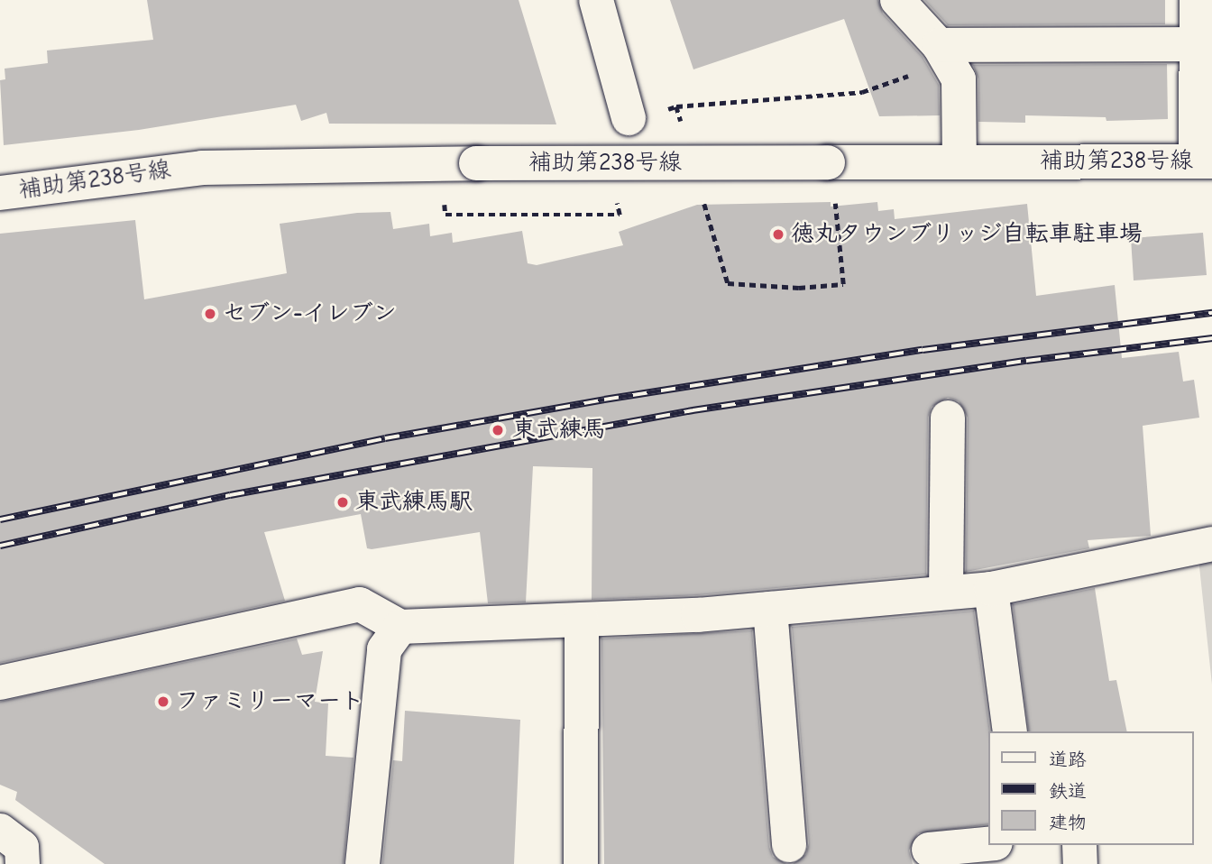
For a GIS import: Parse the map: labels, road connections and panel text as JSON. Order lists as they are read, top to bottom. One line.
{"streets":{"street":["補助第238号線"]},"places":["徳丸タウンブリッジ自転車駐車場","セブン-イレブン","東武練馬","東武練馬駅","ファミリーマート"],"legend":["道路","鉄道","建物"]}
